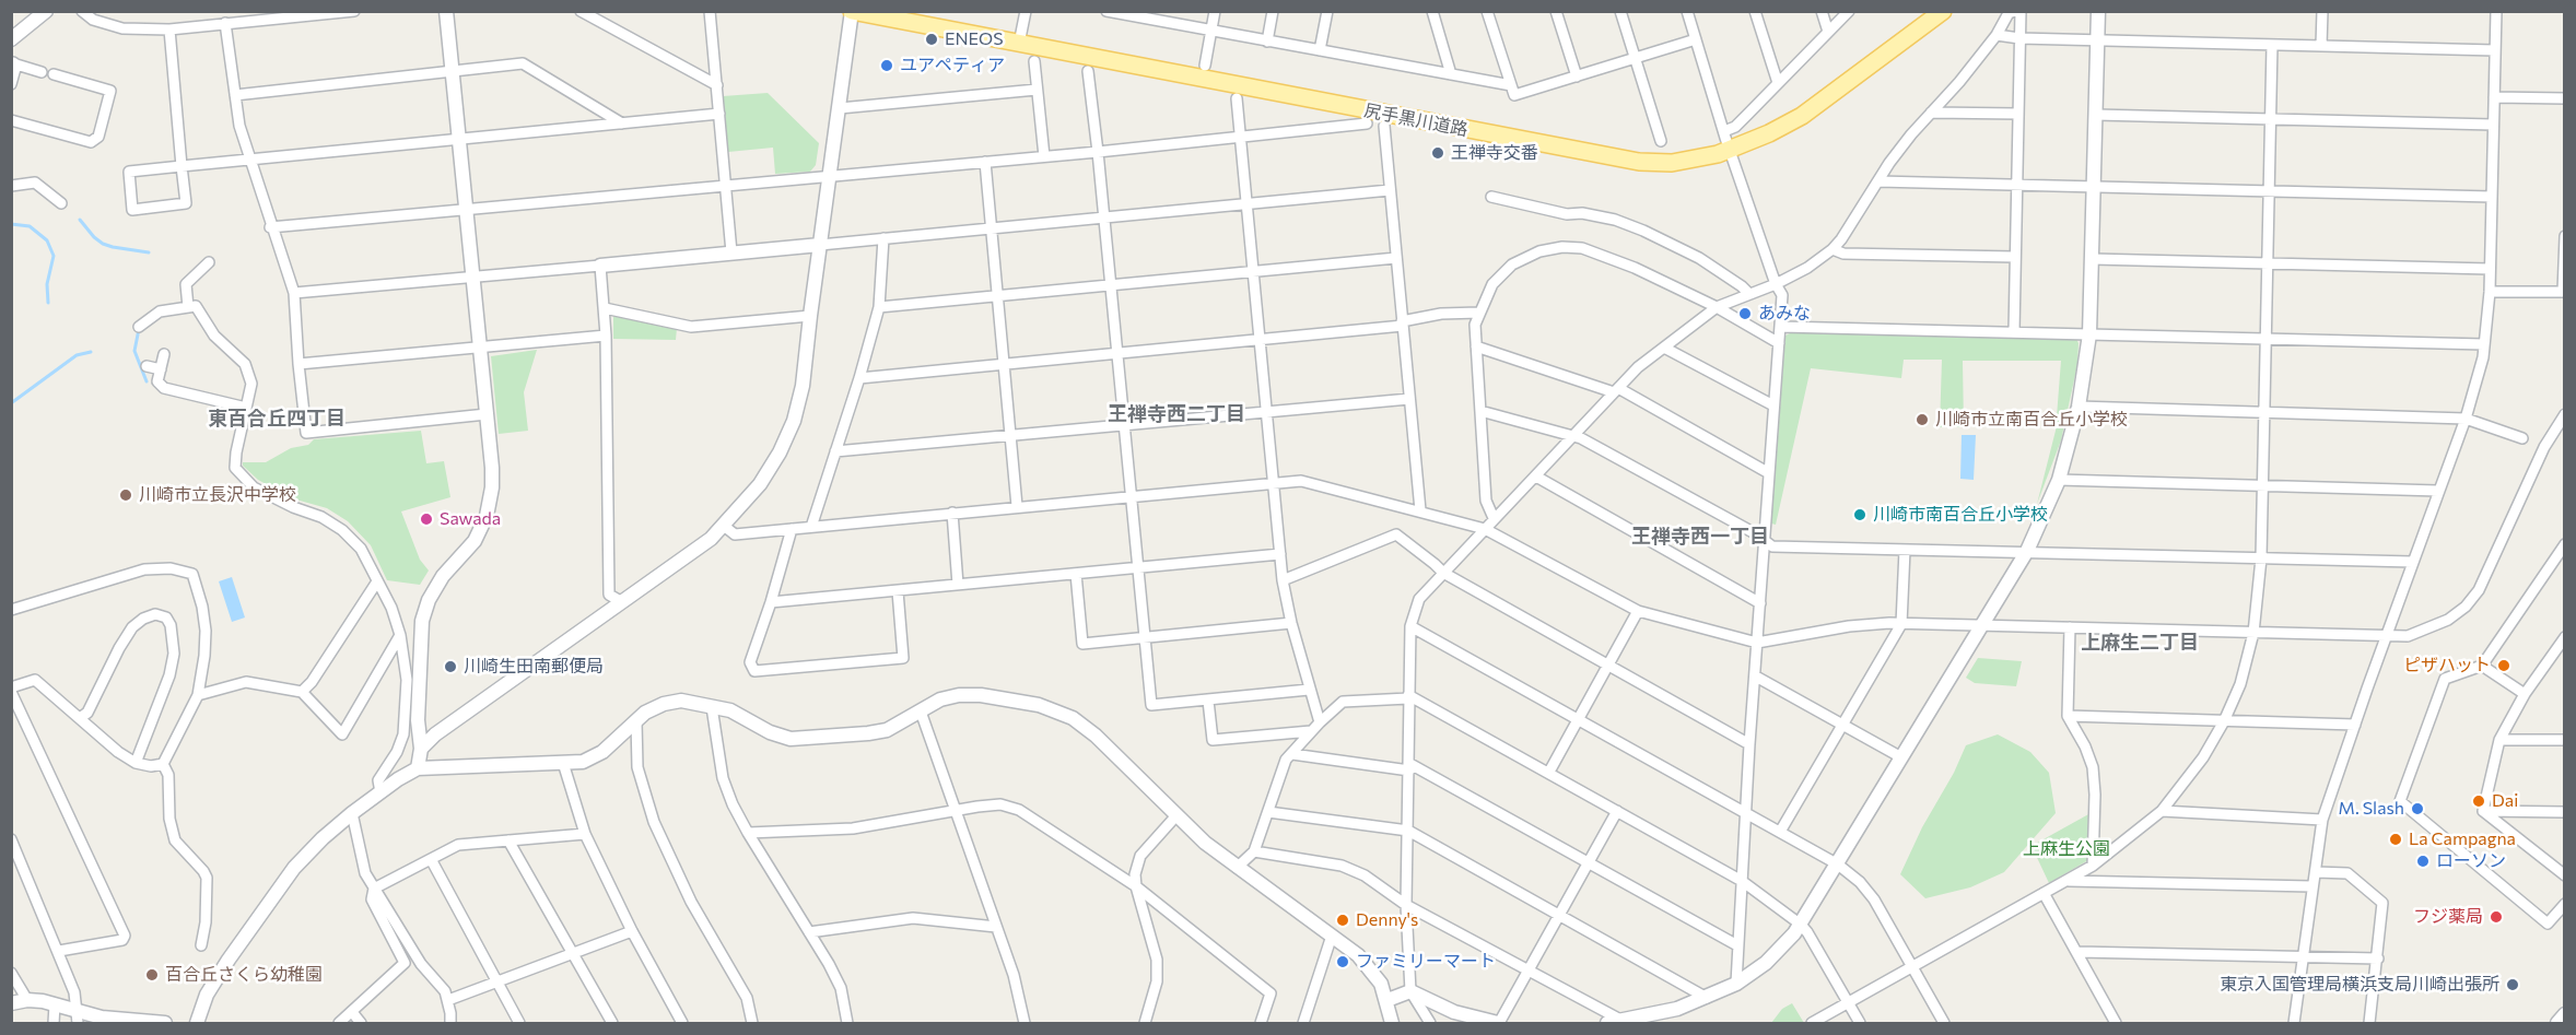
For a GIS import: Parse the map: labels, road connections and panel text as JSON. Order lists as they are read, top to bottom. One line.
{"streets":{"main road":["尻手黒川道路"]},"districts":["王禅寺西二丁目","東百合丘四丁目","王禅寺西一丁目","上麻生二丁目"],"parks":["上麻生公園"],"places":["ENEOS","ユアペティア","王禅寺交番","あみな","川崎市立南百合丘小学校","川崎市立長沢中学校","川崎市南百合丘小学校","Sawada","ピザハット","川崎生田南郵便局","Dai","M. Slash","La Campagna","ローソン","フジ薬局","Denny's","ファミリーマート","百合丘さくら幼稚園","東京入国管理局横浜支局川崎出張所"]}
